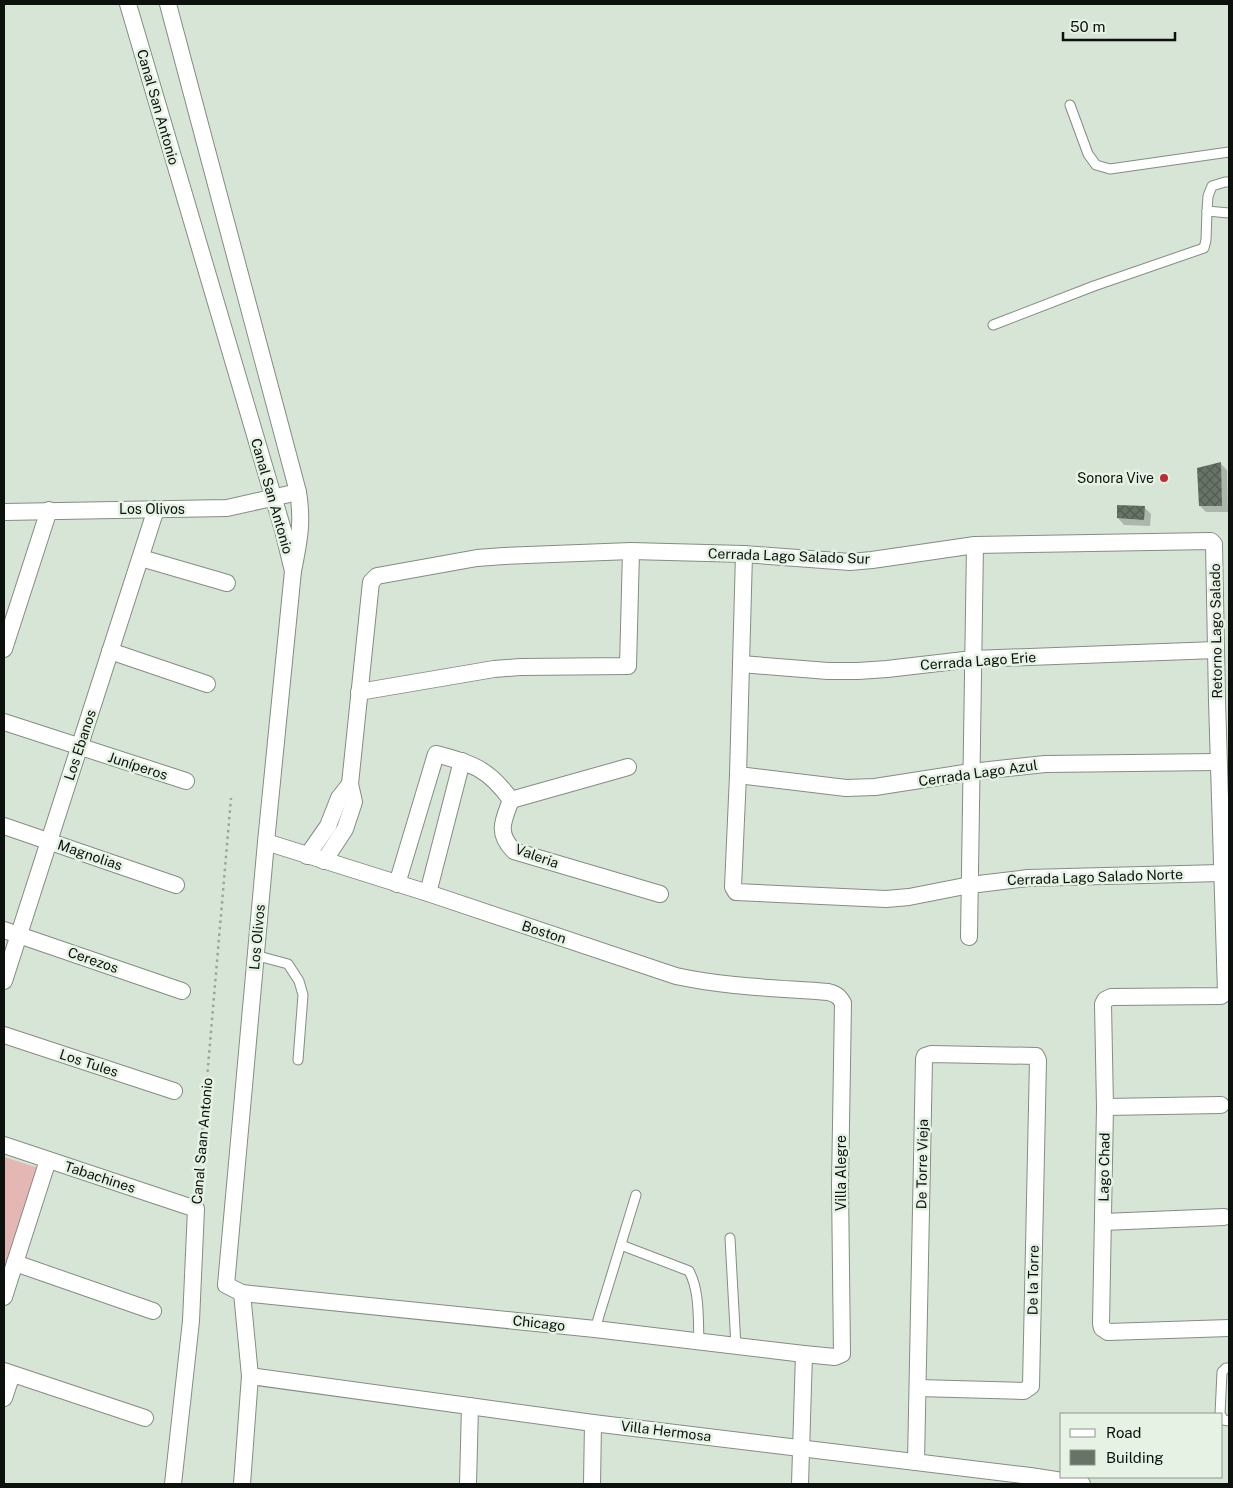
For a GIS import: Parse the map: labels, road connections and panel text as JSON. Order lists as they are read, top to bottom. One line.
{"streets":{"street":["Canal San Antonio","Los Olivos","Cerrada Lago Salado Sur","Retorno Lago Salado","Cerrada Lago Erie","Los Ebanos","Juníperos","Cerrada Lago Azul","Magnolias","Valeria","Cerrada Lago Salado Norte","Boston","Cerezos","Los Tules","Canal Saan Antonio","De Torre Vieja","Lago Chad","Villa Alegre","Tabachines","De la Torre","Chicago","Villa Hermosa"]},"crossings":[["Canal San Antonio","Los Olivos"],["Los Olivos","Los Ebanos"],["Los Olivos","Boston"],["Los Olivos","Chicago"],["Cerrada Lago Salado Sur","Retorno Lago Salado"],["Retorno Lago Salado","Cerrada Lago Erie"],["Retorno Lago Salado","Cerrada Lago Azul"],["Retorno Lago Salado","Cerrada Lago Salado Norte"],["Retorno Lago Salado","Lago Chad"],["Los Ebanos","Juníperos"],["Los Ebanos","Magnolias"],["Los Ebanos","Cerezos"],["Cerrada Lago Azul","Cerrada Lago Salado Norte"],["Boston","Villa Alegre"],["Canal Saan Antonio","Tabachines"],["De Torre Vieja","De la Torre"],["Villa Alegre","Chicago"]],"places":["Sonora Vive"],"legend":["Road","Building"],"scale_bar":"50 m"}
